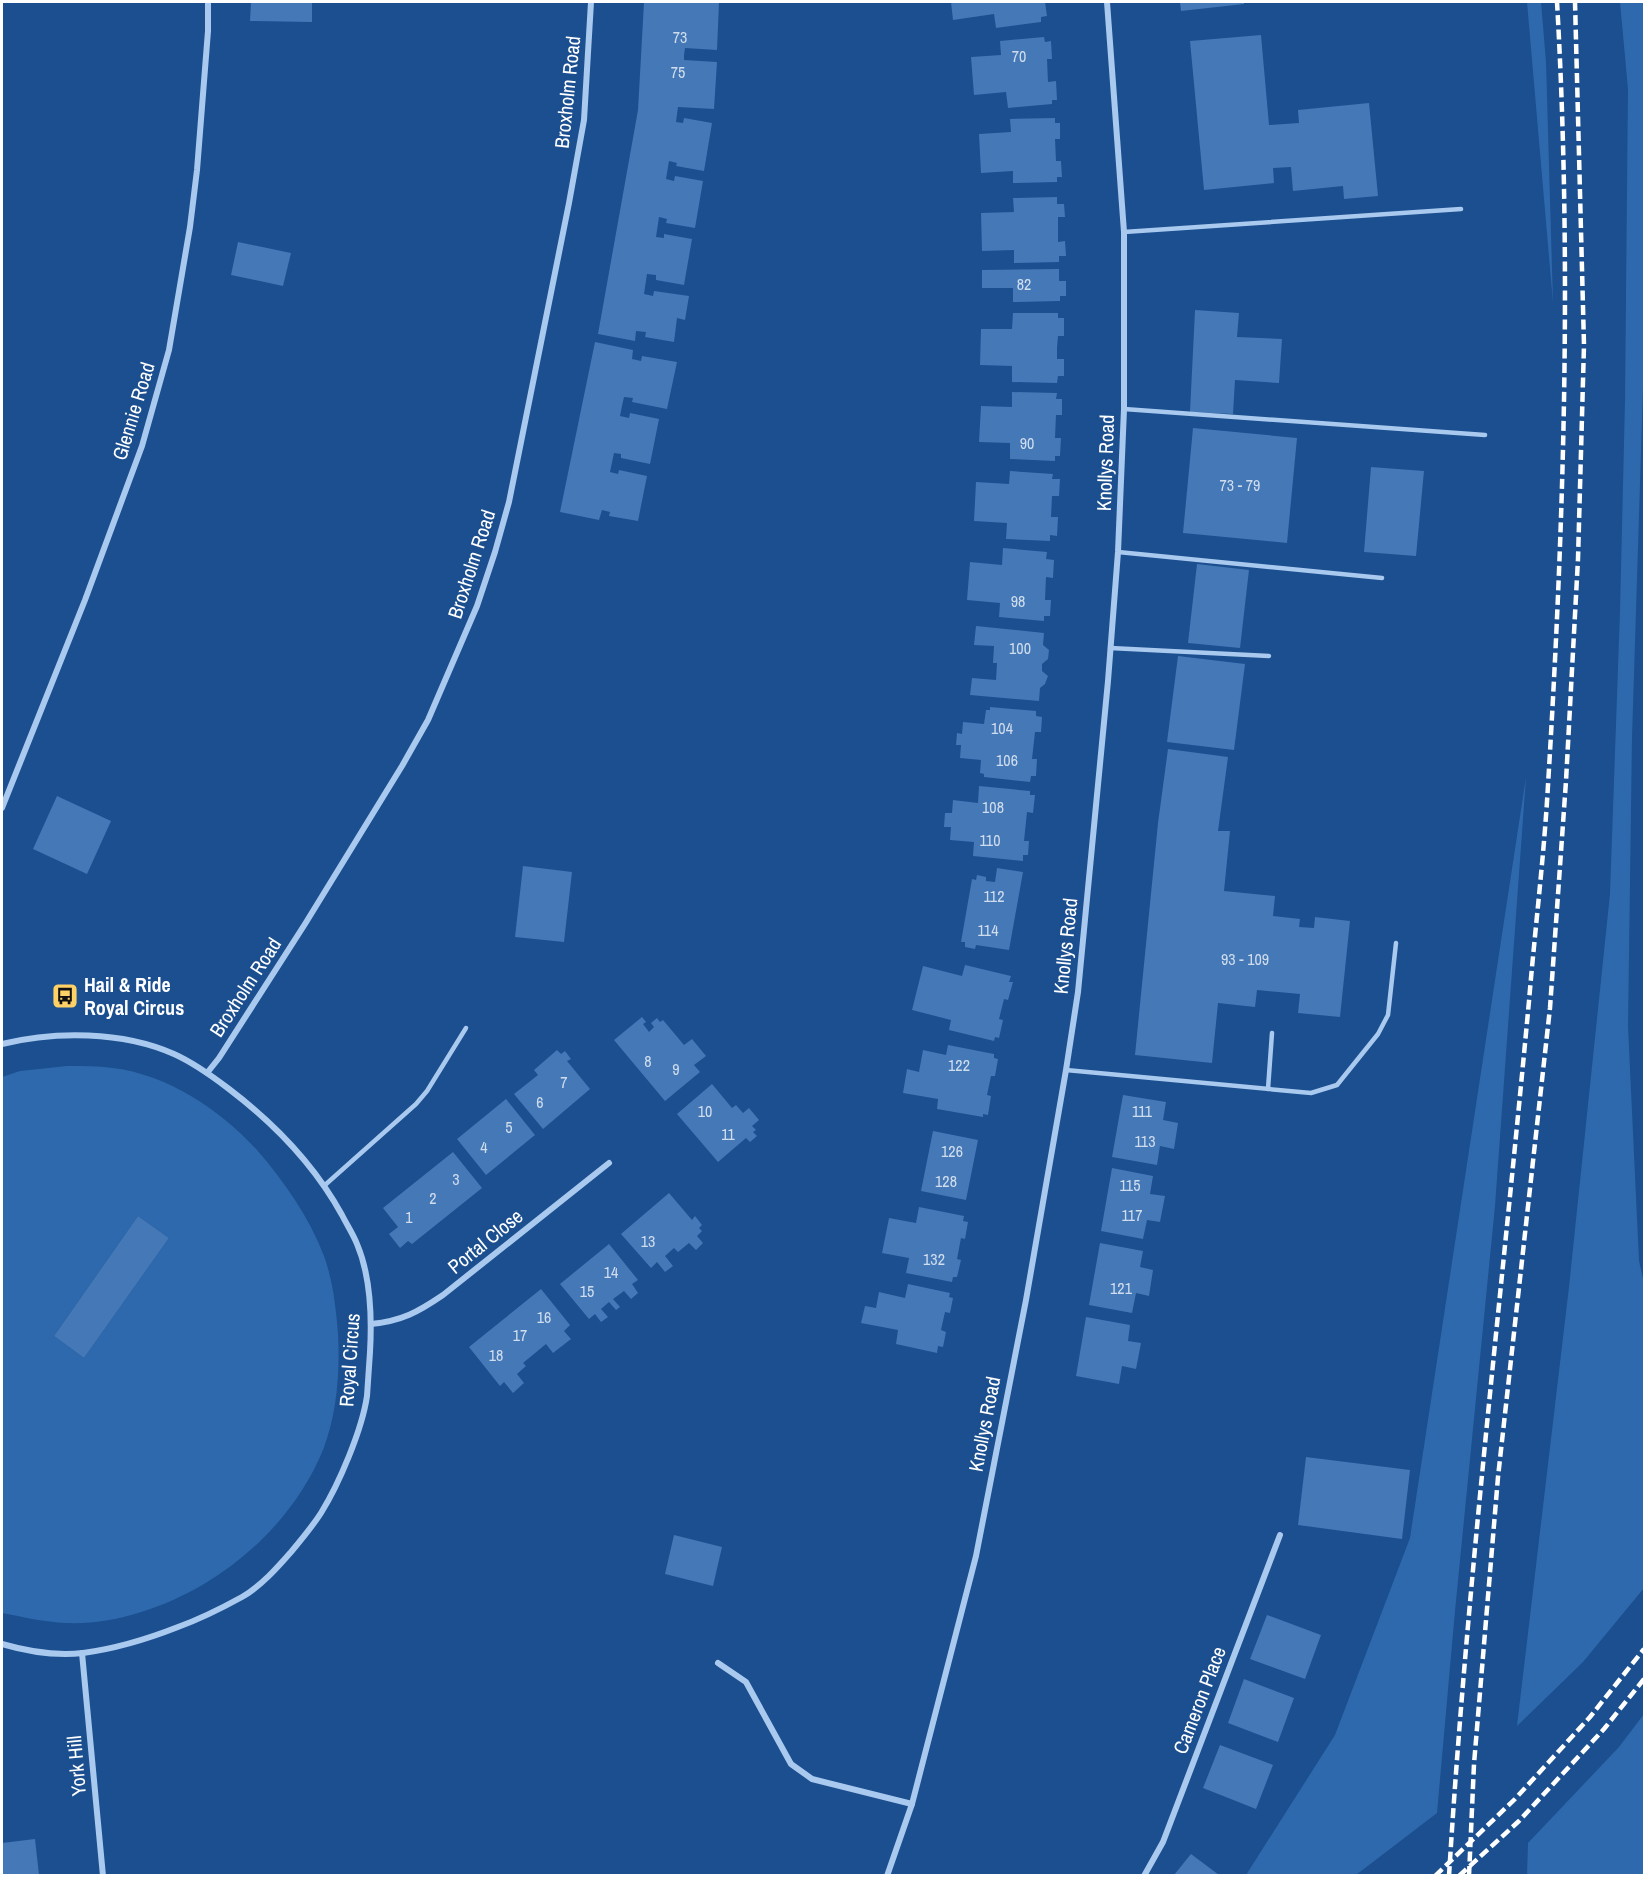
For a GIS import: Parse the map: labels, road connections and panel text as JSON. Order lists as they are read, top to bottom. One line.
{"streets":{"street":["Broxholm Road","Glennie Road","Knollys Road","Portal Close","Royal Circus","Cameron Place","York Hill"]},"crossings":[["Broxholm Road","Royal Circus"],["Portal Close","Royal Circus"],["Royal Circus","York Hill"]],"places":{"bus stop":["Hail & Ride Royal Circus"]},"house_numbers":["73","70","75","82","90","73 - 79","98","100","104","106","108","110","112","114","93 - 109","8","122","9","7","6","10","111","5","11","113","4","126","3","128","115","2","117","1","13","132","14","121","15","16","17","18"]}
